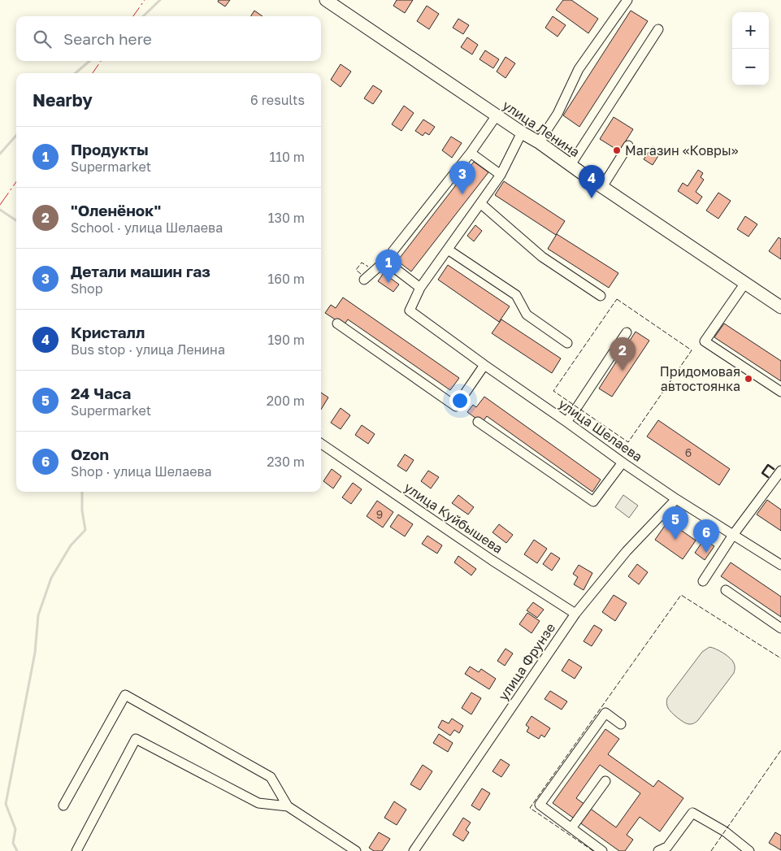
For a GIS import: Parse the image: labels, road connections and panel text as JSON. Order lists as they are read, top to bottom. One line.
{"streets":{"main road":["улица Ленина"],"street":["улица Шелаева","улица Куйбышева","улица Фрунзе"]},"crossings":[["улица Шелаева","улица Фрунзе"],["улица Куйбышева","улица Фрунзе"]],"places":["Магазин «Ковры»","Придомовая автостоянка"],"house_numbers":["6","9"],"page":{"map_buttons":["+","−"],"search":"Search here","heading":["Nearby","6 results"],"list":[{"mark":"1","name":"Продукты","note":"Supermarket","value":"110 m"},{"mark":"2","name":"\"Оленёнок\"","note":"School · улица Шелаева","value":"130 m"},{"mark":"3","name":"Детали машин газ","note":"Shop","value":"160 m"},{"mark":"4","name":"Кристалл","note":"Bus stop · улица Ленина","value":"190 m"},{"mark":"5","name":"24 Часа","note":"Supermarket","value":"200 m"},{"mark":"6","name":"Ozon","note":"Shop · улица Шелаева","value":"230 m"}],"pins":["3","4","1","2","5","6"]}}
